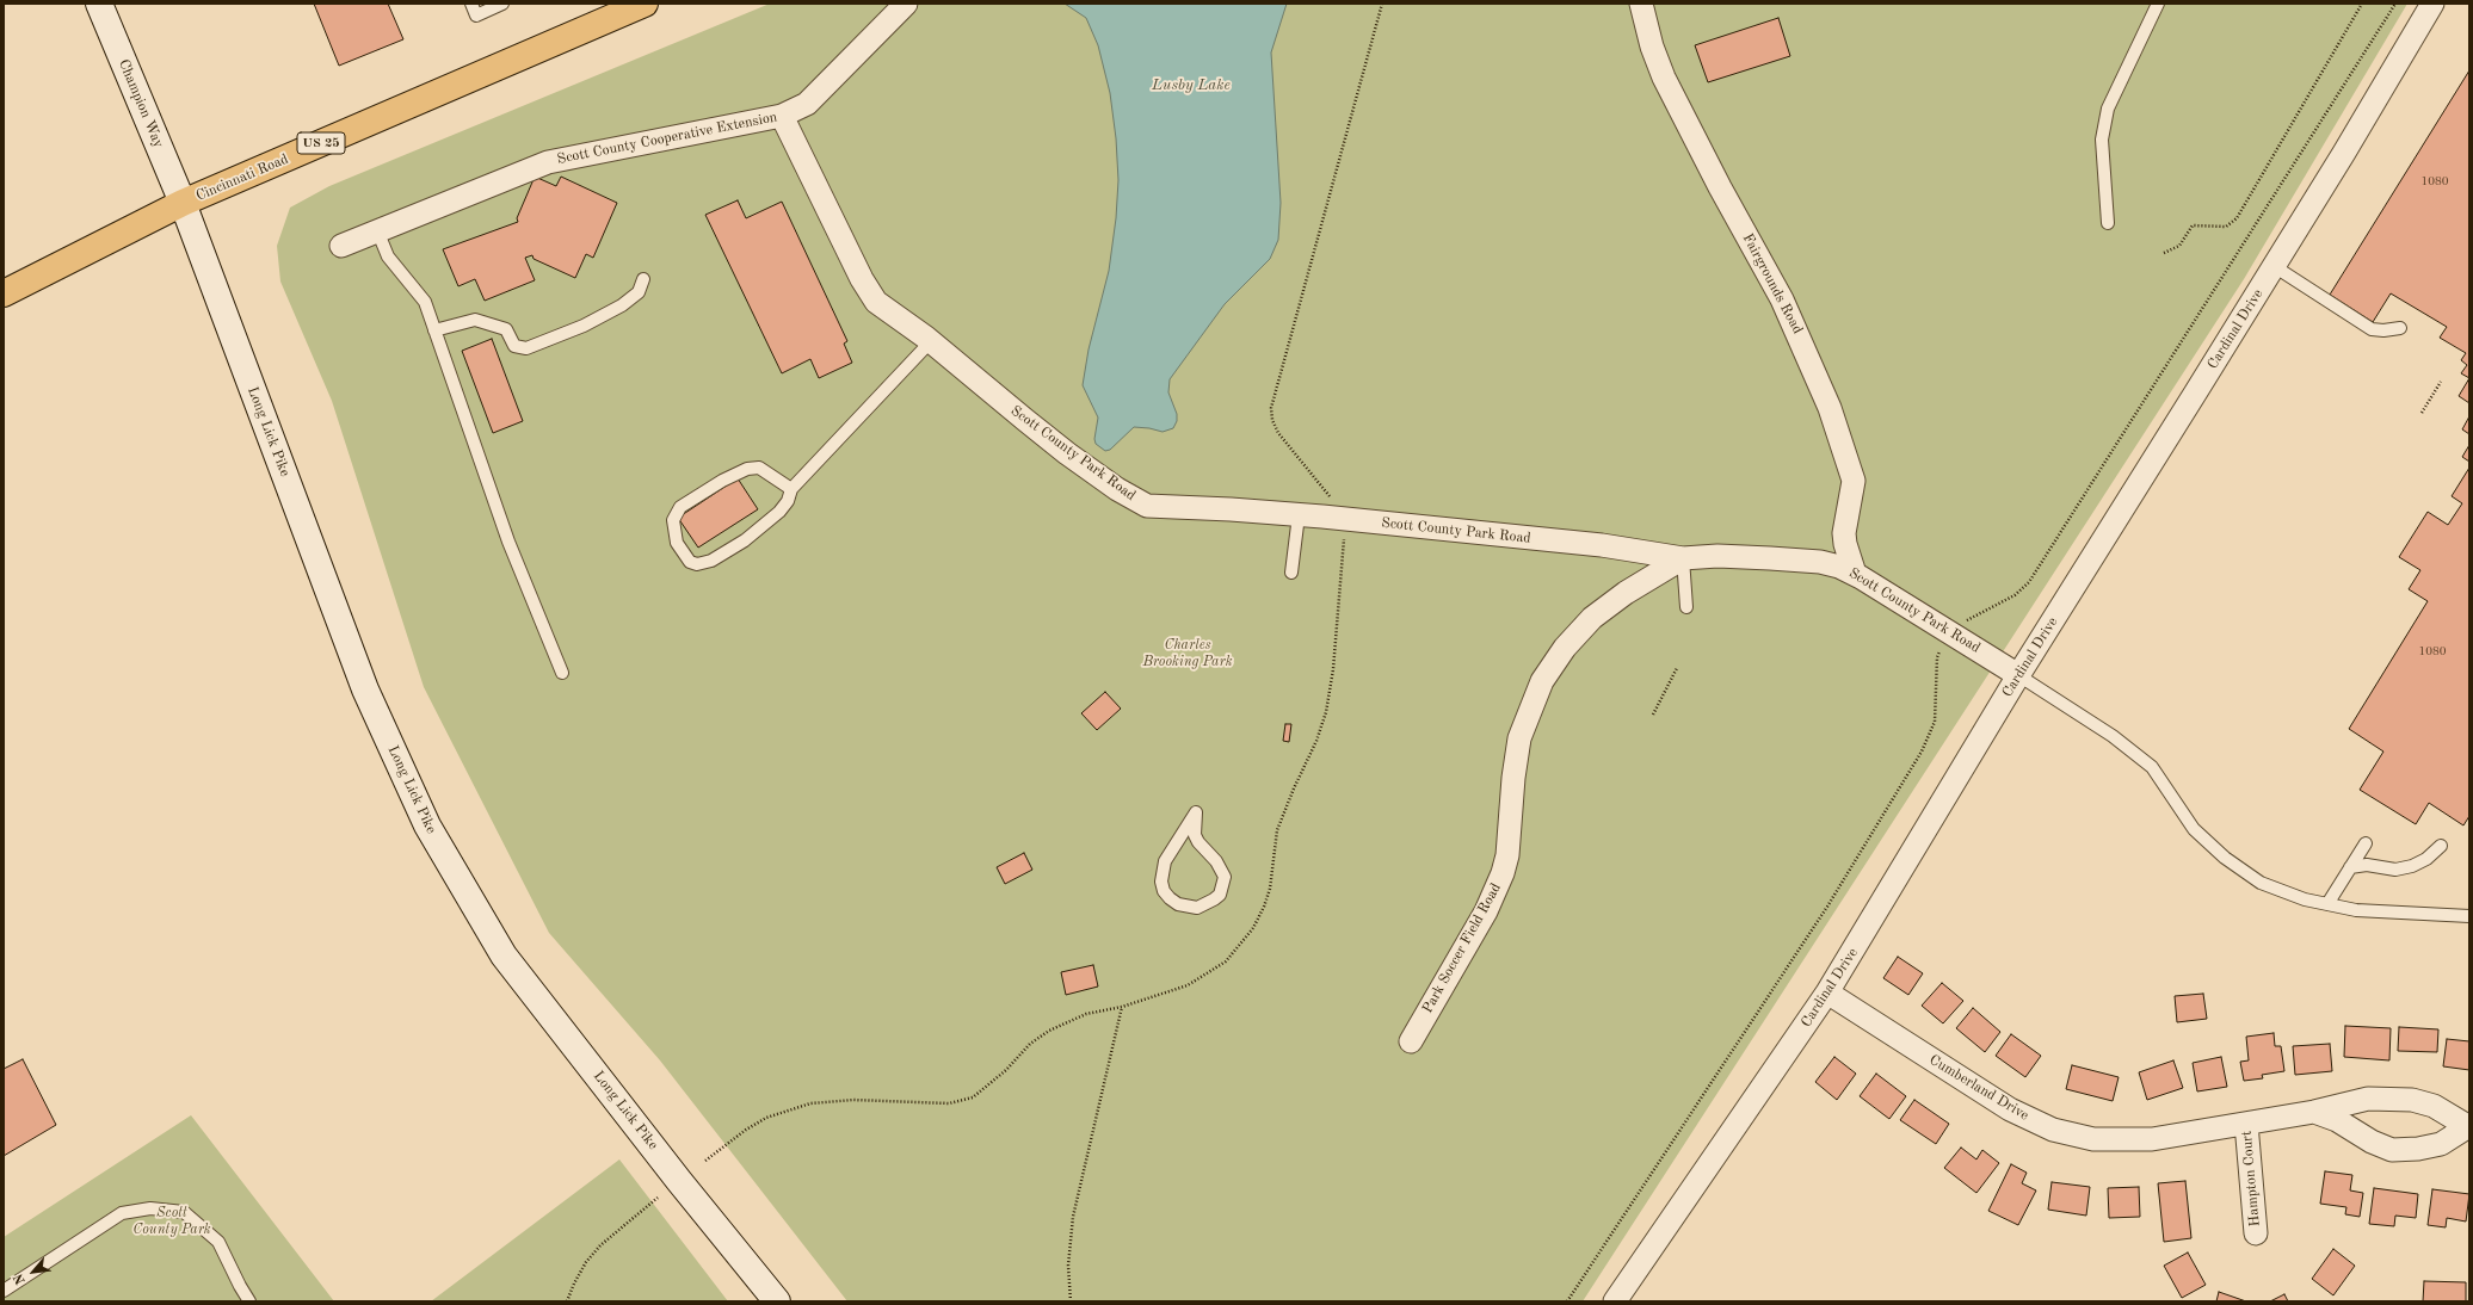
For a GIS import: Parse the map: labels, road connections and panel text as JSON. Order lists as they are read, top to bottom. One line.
{"streets":{"main road":["Champion Way","US 25","Cincinnati Road","Long Lick Pike"],"street":["Scott County Cooperative Extension","Fairgrounds Road","Cardinal Drive","Scott County Park Road","Park Soccer Field Road","Cumberland Drive","Hampton Court"]},"crossings":[["Champion Way","Cincinnati Road"],["Champion Way","Long Lick Pike"],["Scott County Cooperative Extension","Scott County Park Road"],["Cincinnati Road","Long Lick Pike"],["Fairgrounds Road","Scott County Park Road"],["Cardinal Drive","Scott County Park Road"],["Cardinal Drive","Cumberland Drive"],["Scott County Park Road","Park Soccer Field Road"],["Cumberland Drive","Hampton Court"]],"water":["Lusby Lake"],"parks":["Charles Brooking Park","Scott County Park"],"house_numbers":["1080","1080"],"north":"bottom left"}
